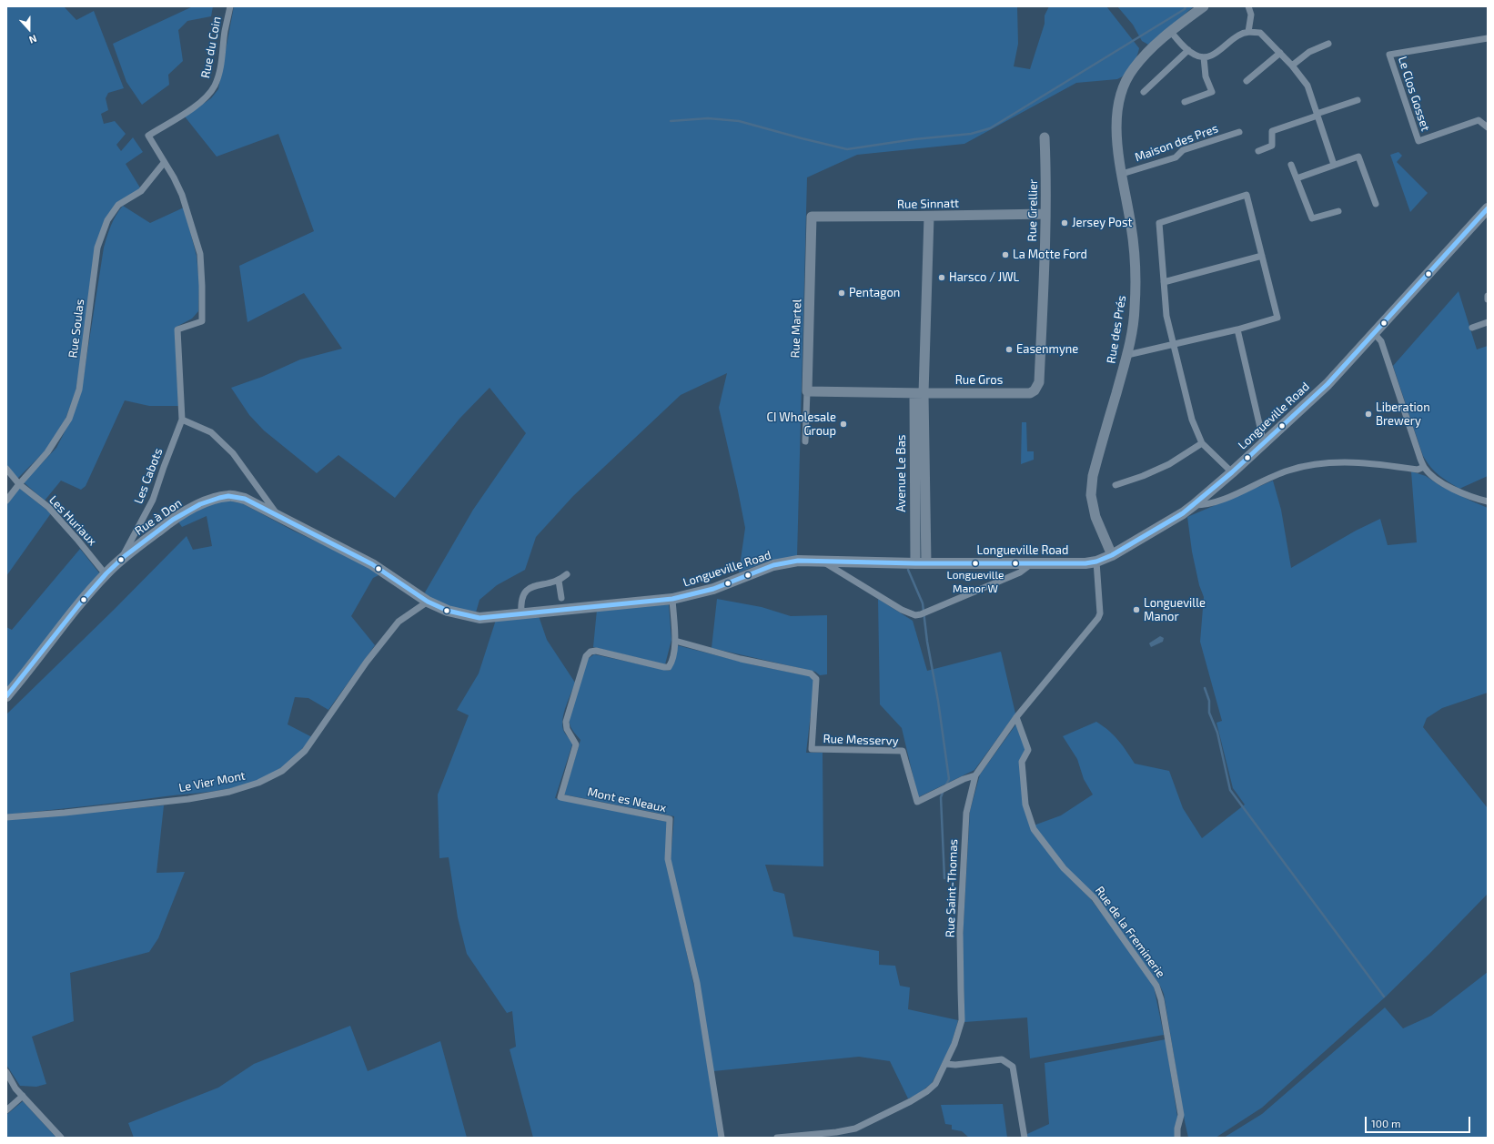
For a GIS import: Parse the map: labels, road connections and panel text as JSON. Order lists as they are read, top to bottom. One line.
{"streets":{"main road":["Longueville Road","Rue à Don"],"street":["Rue du Coin","Le Clos Gosset","Maison des Pres","Rue Sinnatt","Rue Grellier","Rue Soulas","Rue Martel","Rue des Prés","Rue Gros","Avenue Le Bas","Les Cabots","Les Huriaux","Rue Messervy","Le Vier Mont","Mont es Neaux","Rue Saint-Thomas","Rue de la Freminerie"]},"crossings":[["Rue du Coin","Rue Soulas"],["Maison des Pres","Rue des Prés"],["Rue Sinnatt","Rue Grellier"],["Rue Sinnatt","Rue Martel"],["Rue Sinnatt","Avenue Le Bas"],["Rue Grellier","Rue Gros"],["Rue Soulas","Les Huriaux"],["Rue Martel","Rue Gros"],["Rue des Prés","Longueville Road"],["Rue Gros","Avenue Le Bas"],["Longueville Road","Avenue Le Bas"],["Longueville Road","Rue à Don"],["Longueville Road","Le Vier Mont"],["Longueville Road","Mont es Neaux"],["Longueville Road","Rue Saint-Thomas"],["Les Cabots","Rue à Don"],["Rue à Don","Les Huriaux"],["Rue à Don","Le Vier Mont"],["Rue Messervy","Mont es Neaux"],["Rue Messervy","Rue Saint-Thomas"],["Rue Saint-Thomas","Rue de la Freminerie"]],"places":["Jersey Post","La Motte Ford","Harsco / JWL","Pentagon","Easenmyne","Liberation Brewery","CI Wholesale Group","Longueville Manor W","Longueville Manor"],"scale_bar":"100 m","north":"bottom"}
